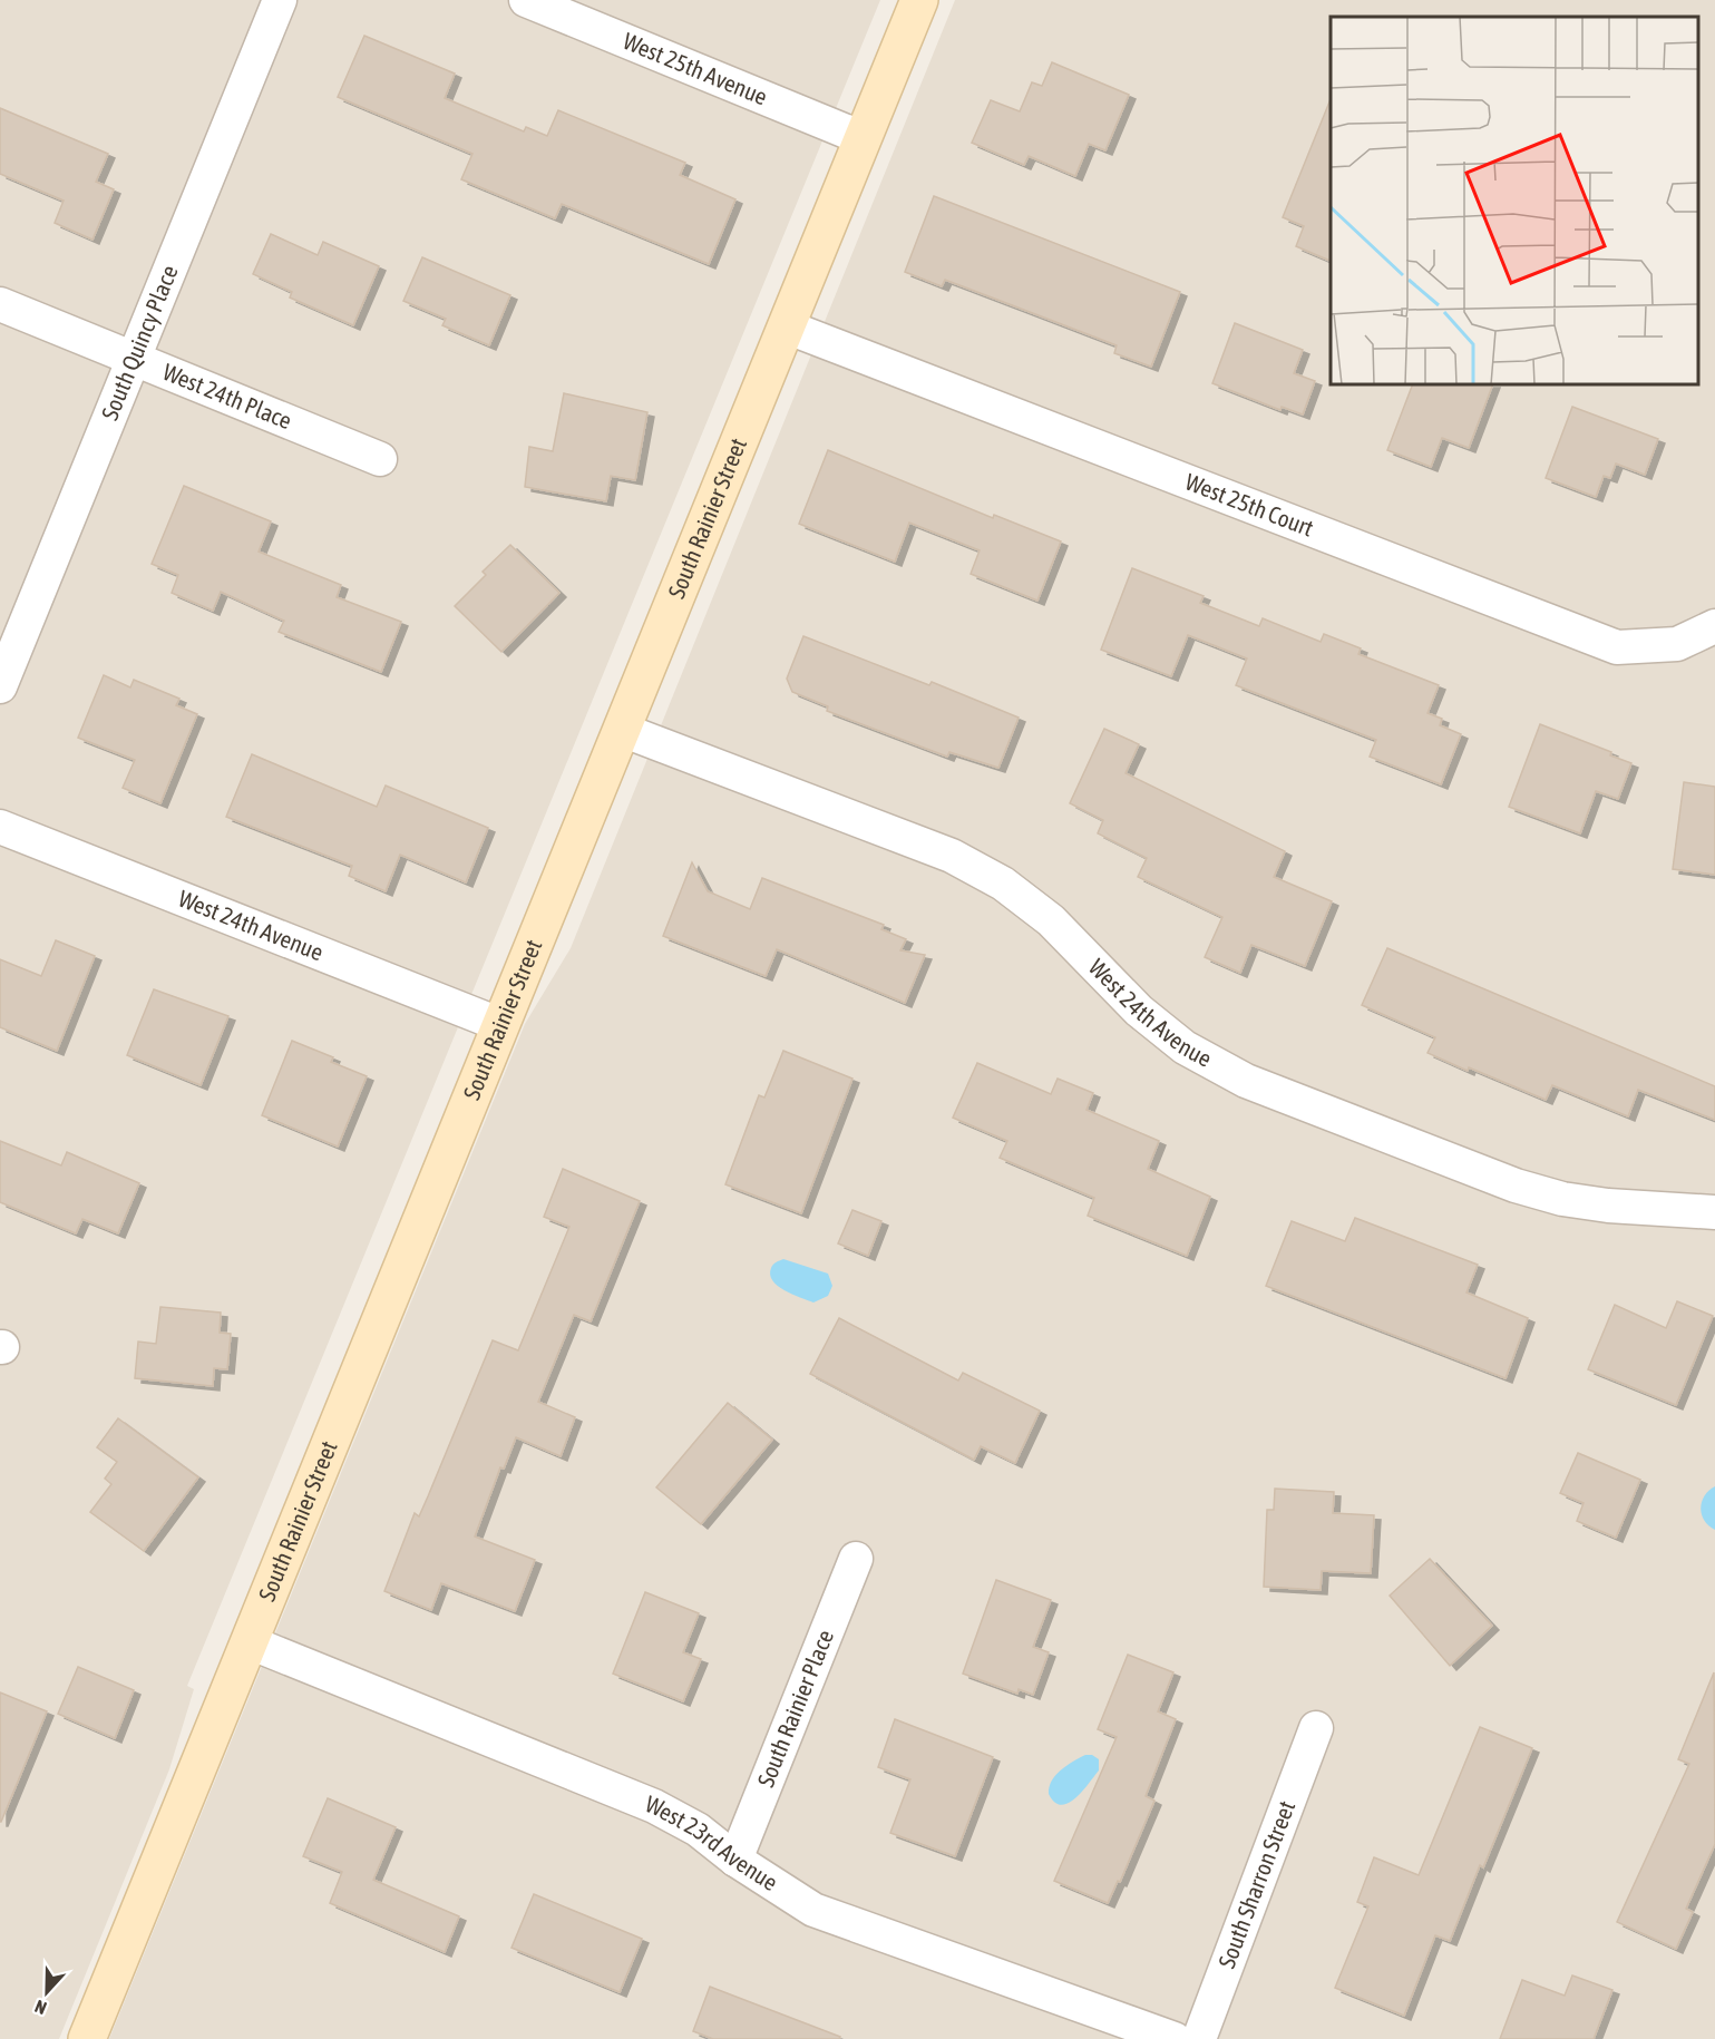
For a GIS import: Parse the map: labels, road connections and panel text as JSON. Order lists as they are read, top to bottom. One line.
{"streets":{"street":["West 25th Avenue","South Quincy Place","West 24th Place","West 25th Court","South Rainier Street","West 24th Avenue","South Rainier Place","West 23rd Avenue","South Sharron Street"]},"crossings":[["West 25th Avenue","South Rainier Street"],["South Quincy Place","West 24th Place"],["West 25th Court","South Rainier Street"],["South Rainier Street","West 24th Avenue"],["South Rainier Street","West 23rd Avenue"],["South Rainier Place","West 23rd Avenue"]],"north":"bottom"}
